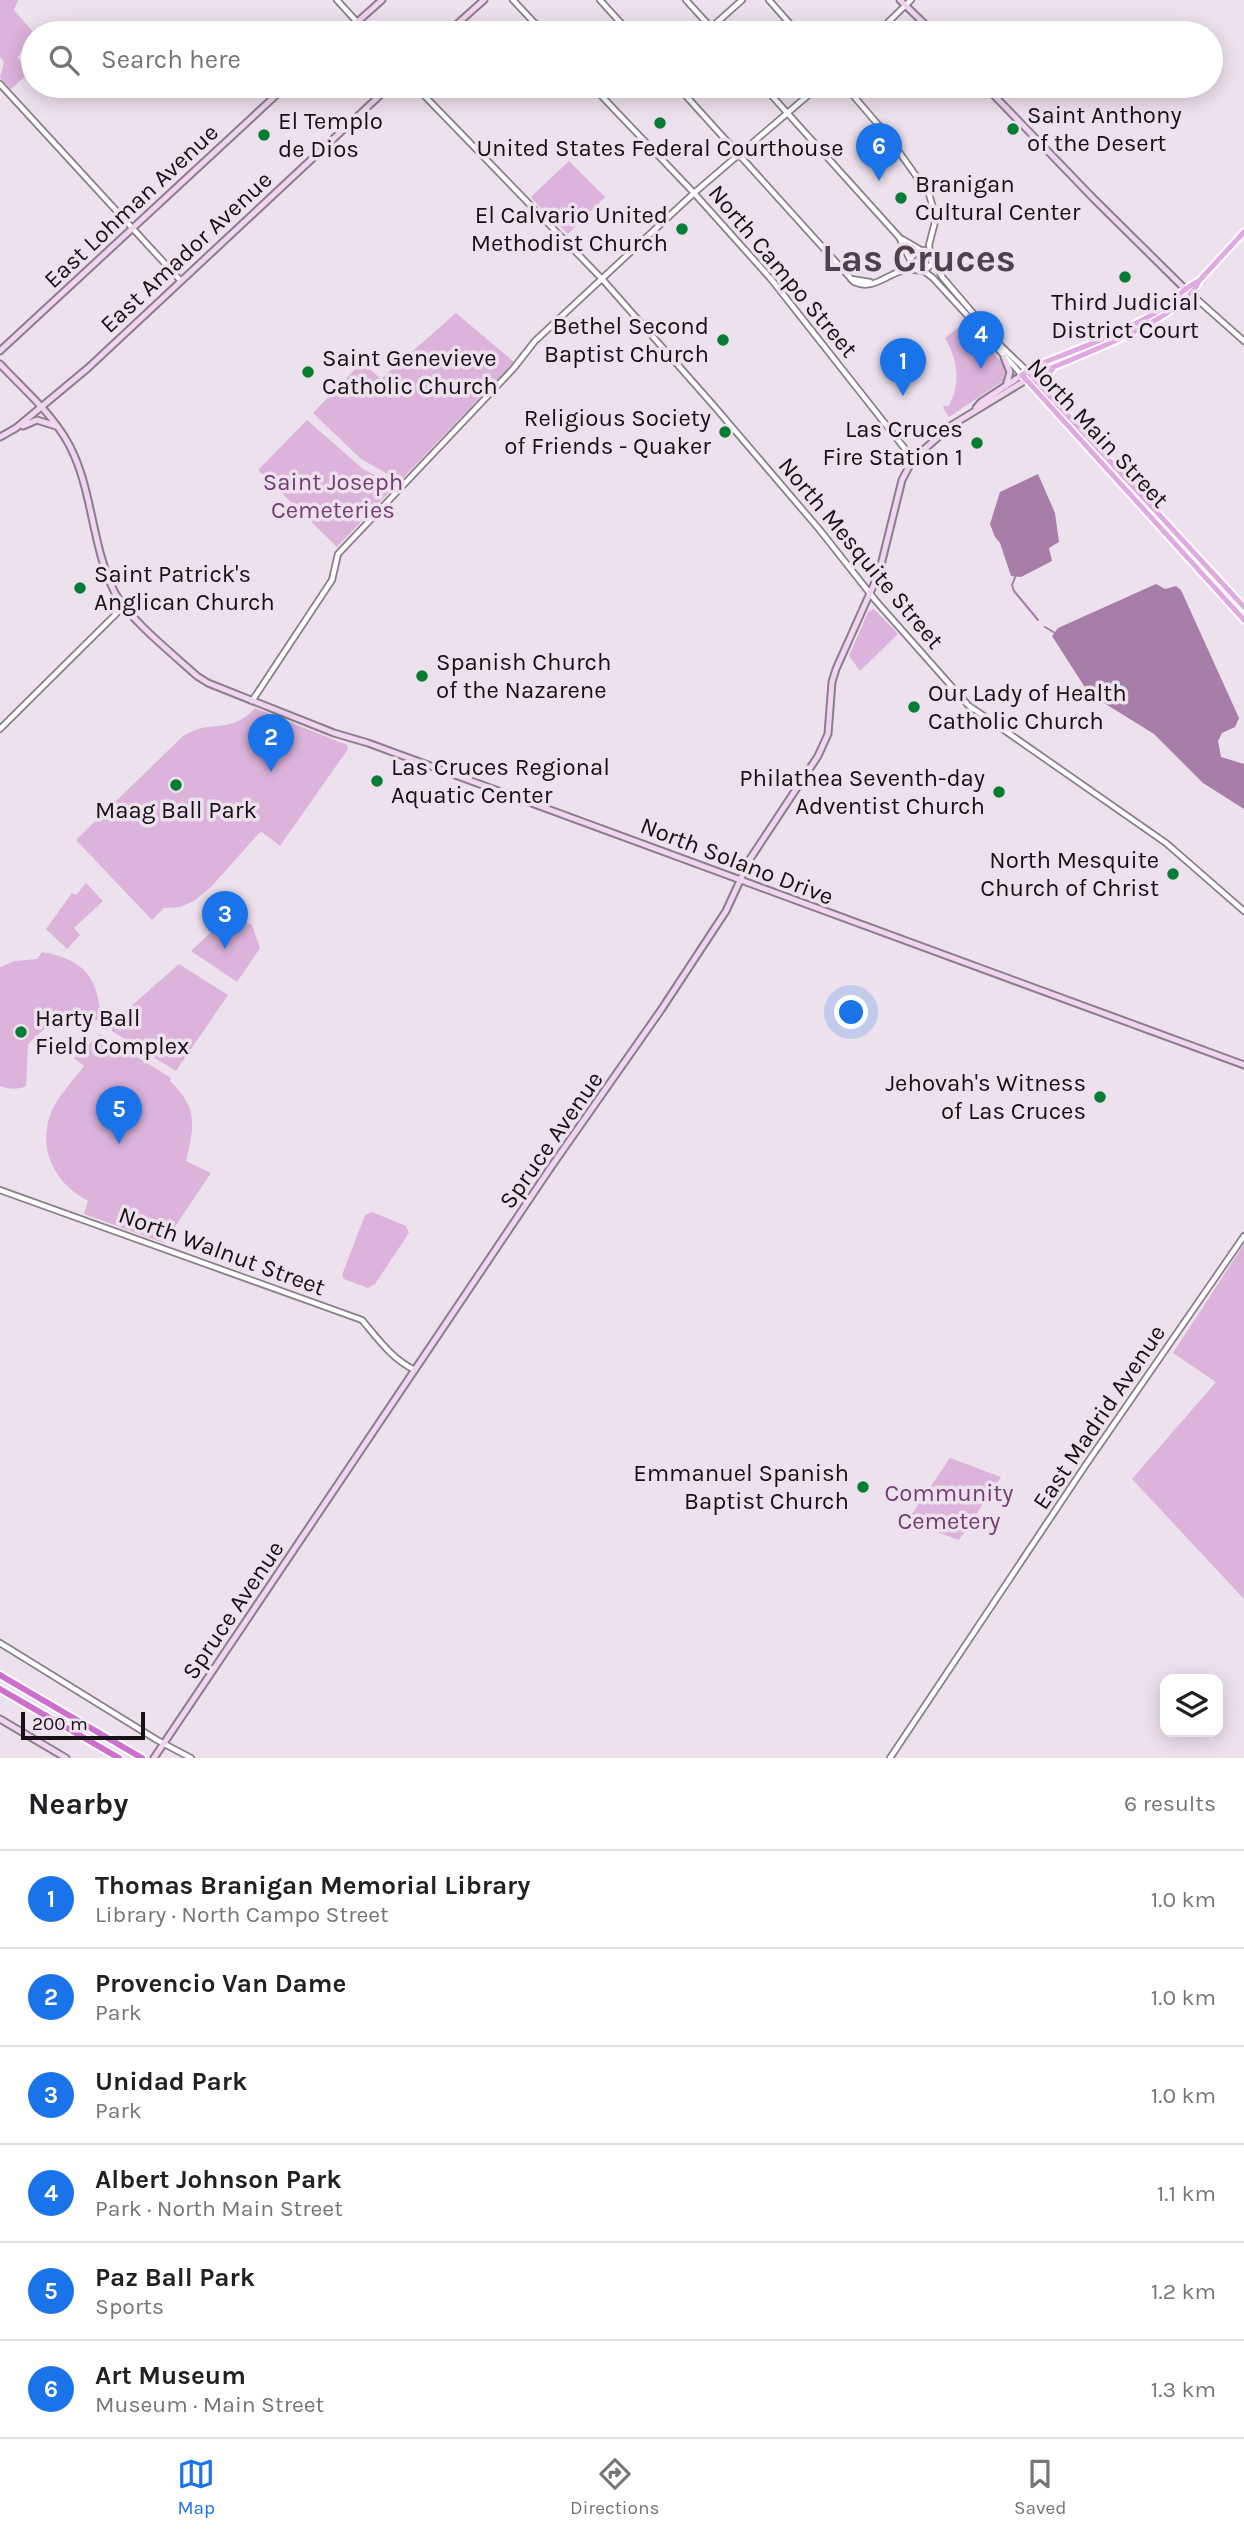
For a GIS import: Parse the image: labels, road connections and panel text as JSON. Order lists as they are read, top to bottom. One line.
{"streets":{"main road":["East Lohman Avenue","East Amador Avenue","North Main Street","North Solano Drive","Spruce Avenue"],"street":["North Campo Street","North Mesquite Street","North Walnut Street","East Madrid Avenue"]},"crossings":[["East Amador Avenue","North Solano Drive"],["North Campo Street","Spruce Avenue"],["North Mesquite Street","Spruce Avenue"],["North Solano Drive","Spruce Avenue"],["Spruce Avenue","North Walnut Street"]],"districts":["Las Cruces"],"parks":["Saint Joseph Cemeteries","Community Cemetery"],"places":["United States Federal Courthouse","Saint Anthony of the Desert","El Templo de Dios","Branigan Cultural Center","El Calvario United Methodist Church","Third Judicial District Court","Bethel Second Baptist Church","Saint Genevieve Catholic Church","Religious Society of Friends - Quaker","Las Cruces Fire Station 1","Saint Patrick's Anglican Church","Spanish Church of the Nazarene","Our Lady of Health Catholic Church","Las Cruces Regional Aquatic Center","Maag Ball Park","Philathea Seventh-day Adventist Church","North Mesquite Church of Christ","Harty Ball Field Complex","Jehovah's Witness of Las Cruces","Emmanuel Spanish Baptist Church"],"scale_bar":"200 m","page":{"search":"Search here","pins":["6","4","1","2","3","5"],"scale":"200 m","heading":["Nearby","6 results"],"list":[{"mark":"1","name":"Thomas Branigan Memorial Library","note":"Library · North Campo Street","value":"1.0 km"},{"mark":"2","name":"Provencio Van Dame","note":"Park","value":"1.0 km"},{"mark":"3","name":"Unidad Park","note":"Park","value":"1.0 km"},{"mark":"4","name":"Albert Johnson Park","note":"Park · North Main Street","value":"1.1 km"},{"mark":"5","name":"Paz Ball Park","note":"Sports","value":"1.2 km"},{"mark":"6","name":"Art Museum","note":"Museum · Main Street","value":"1.3 km"}],"nav":["Map","Directions","Saved"]}}
